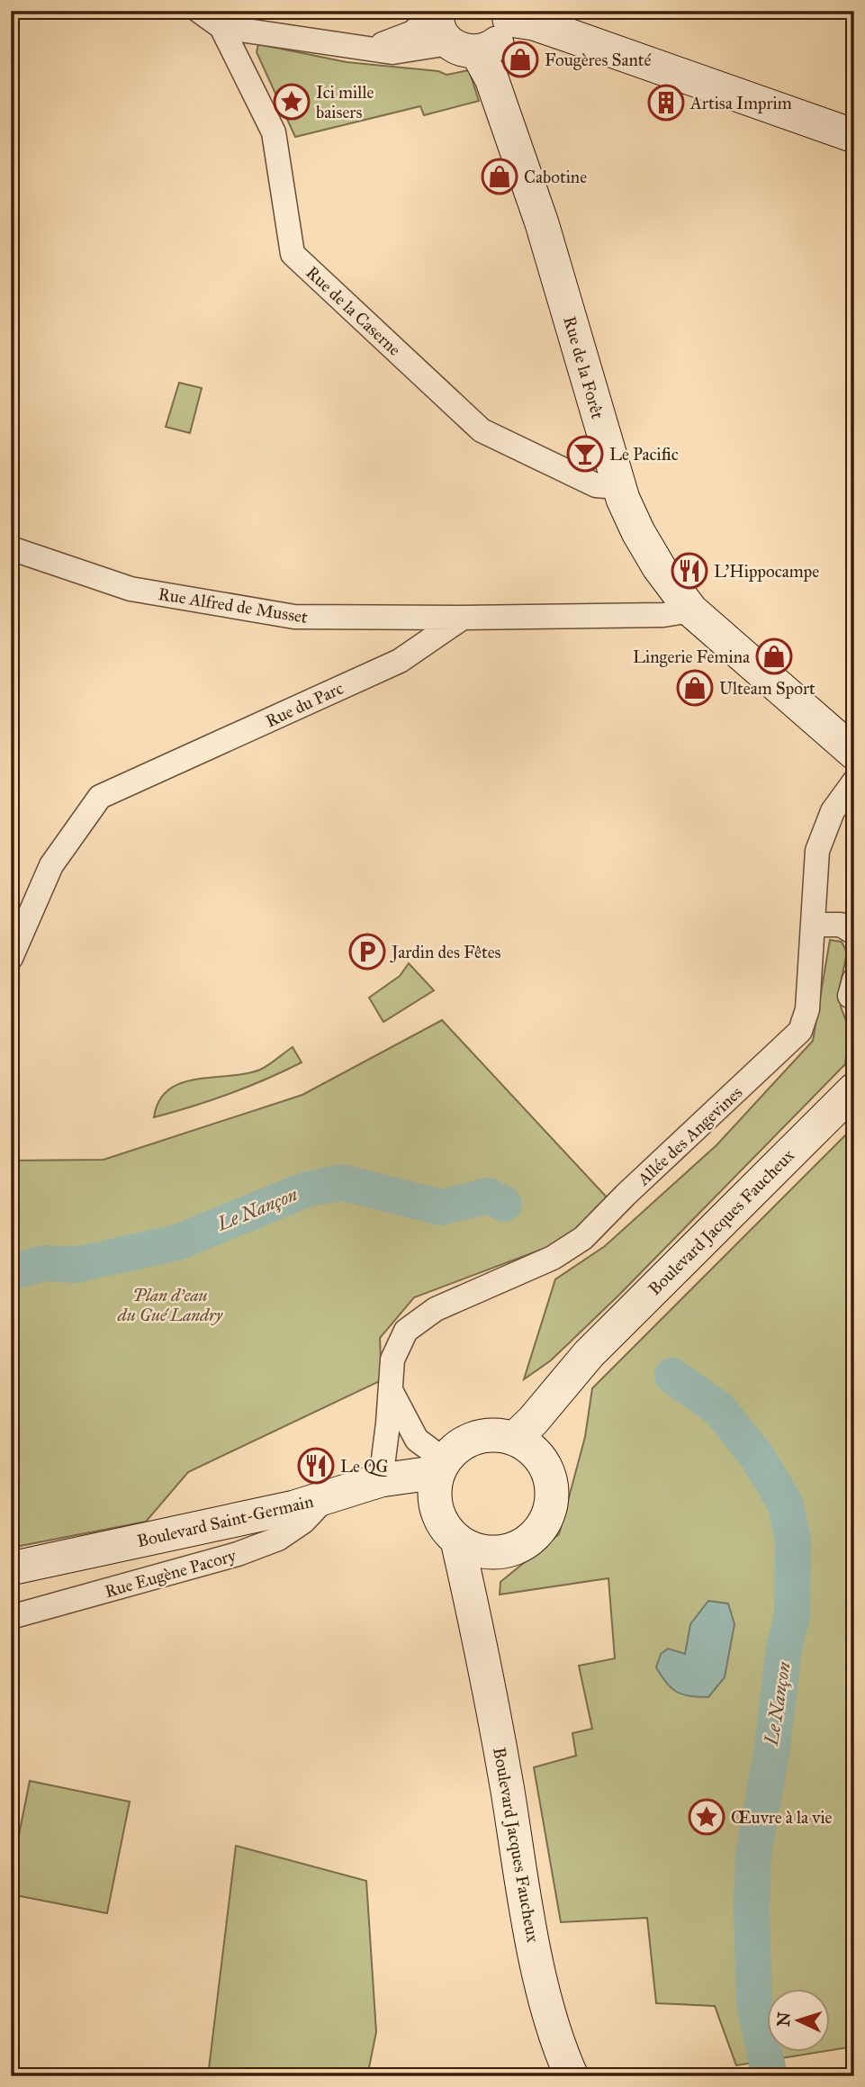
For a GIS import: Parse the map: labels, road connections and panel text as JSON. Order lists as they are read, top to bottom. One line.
{"streets":{"main road":["Rue de la Forêt","Boulevard Jacques Faucheux","Boulevard Saint-Germain"],"street":["Rue de la Caserne","Rue Alfred de Musset","Rue du Parc","Allée des Angevines","Rue Eugène Pacory"]},"crossings":[["Rue de la Caserne","Rue de la Forêt"],["Rue Alfred de Musset","Rue du Parc"],["Allée des Angevines","Boulevard Saint-Germain"],["Boulevard Jacques Faucheux","Boulevard Saint-Germain"],["Boulevard Saint-Germain","Rue Eugène Pacory"]],"water":["Le Nançon"],"parks":["Plan d'eau du Gué Landry"],"places":{"shop":["Fougères Santé","Cabotine","Lingerie Femina","Ulteam Sport"],"place":["Ici mille baisers","Œuvre à la vie"],"building":["Artisa Imprim"],"bar":["Le Pacific"],"restaurant":["L'Hippocampe","Le QG"],"parking":["Jardin des Fêtes"]},"north":"left"}
